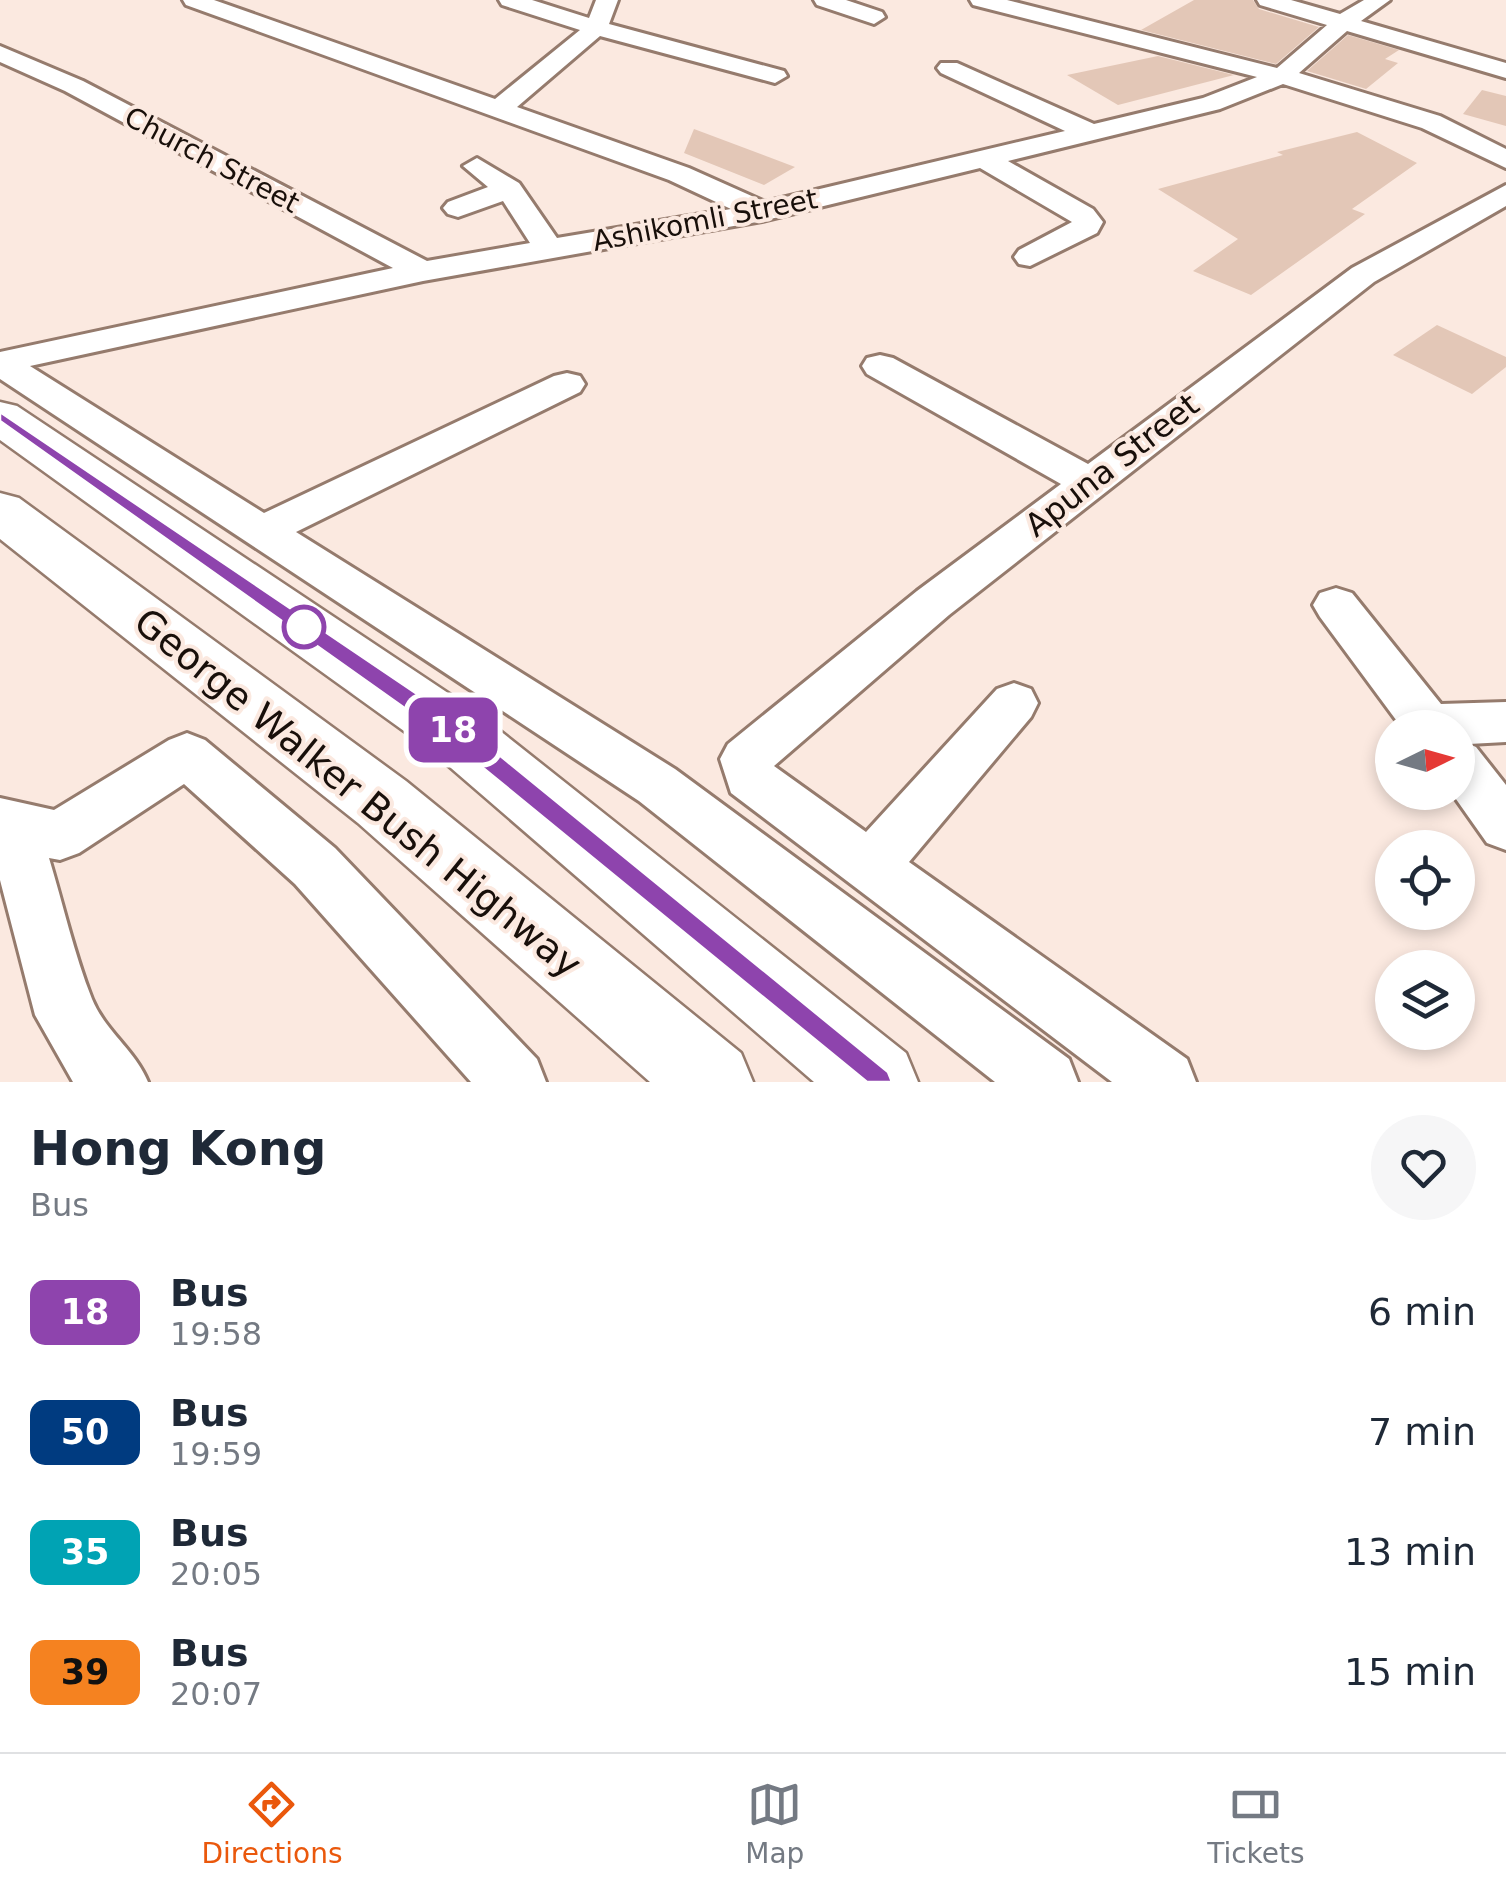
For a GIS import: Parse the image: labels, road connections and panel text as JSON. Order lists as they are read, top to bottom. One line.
{"streets":{"highway":["George Walker Bush Highway"],"street":["Church Street","Ashikomli Street","Apuna Street"]},"crossings":[["Church Street","Ashikomli Street"]],"lines":["bus line 18"],"north":"right","page":{"on_map":"18","heading":["Hong Kong","Bus"],"list":[{"mark":"18","name":"Bus","note":"19:58","value":"6 min"},{"mark":"50","name":"Bus","note":"19:59","value":"7 min"},{"mark":"35","name":"Bus","note":"20:05","value":"13 min"},{"mark":"39","name":"Bus","note":"20:07","value":"15 min"}],"tabs":["Directions","Map","Tickets"]}}
